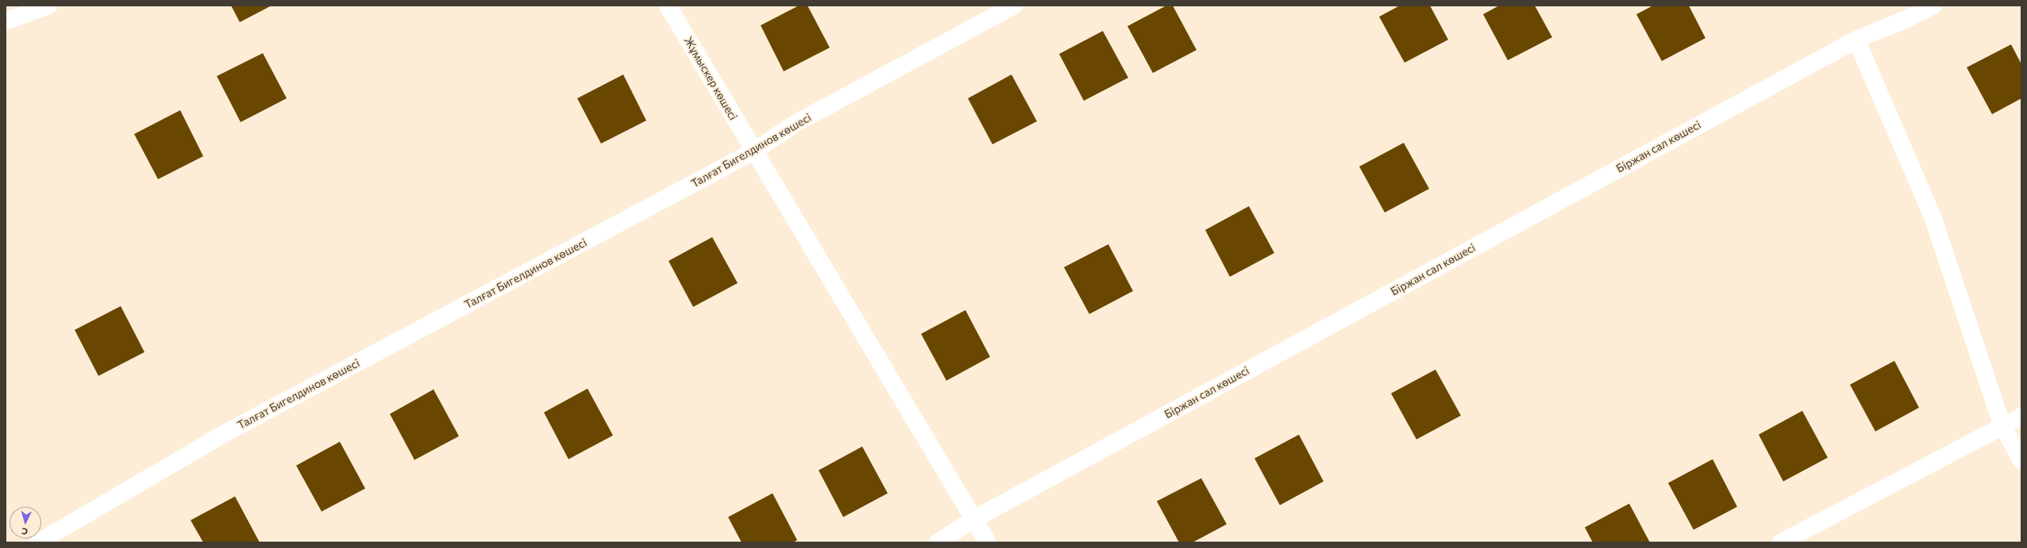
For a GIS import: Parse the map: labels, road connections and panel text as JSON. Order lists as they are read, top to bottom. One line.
{"streets":{"street":["Жұмыскер көшесі","Біржан сал көшесі","Талғат Бигелдинов көшесі"]},"crossings":[["Жұмыскер көшесі","Біржан сал көшесі"],["Жұмыскер көшесі","Талғат Бигелдинов көшесі"]],"north":"bottom"}
